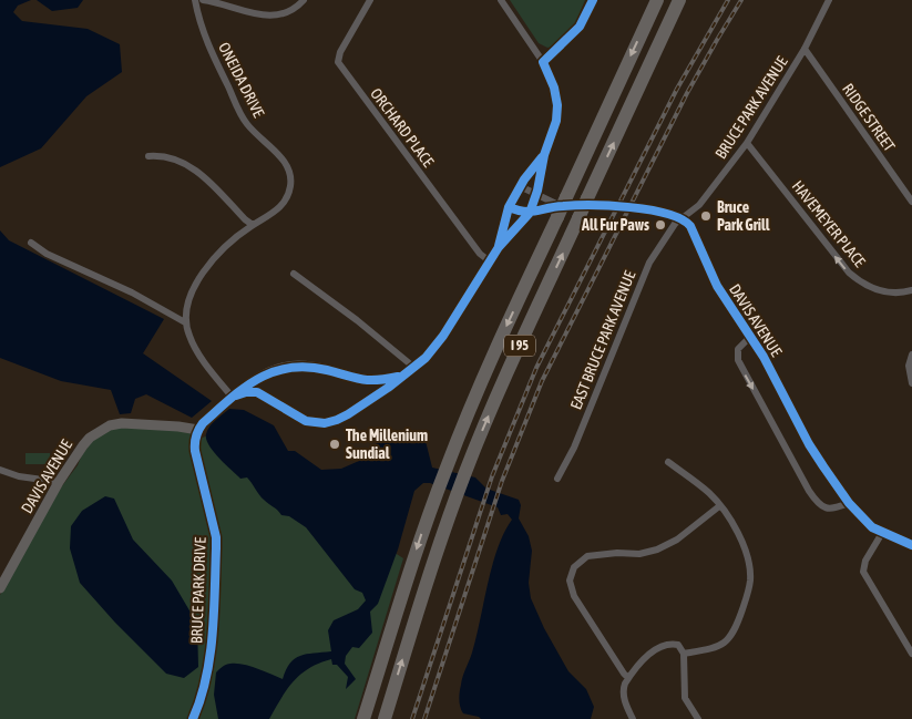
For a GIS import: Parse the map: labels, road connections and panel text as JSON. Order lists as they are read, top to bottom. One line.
{"streets":{"highway":["I 95"],"main road":["DAVIS AVENUE"],"street":["ONEIDA DRIVE","BRUCE PARK AVENUE","RIDGE STREET","ORCHARD PLACE","HAVEMEYER PLACE","EAST BRUCE PARK AVENUE","BRUCE PARK DRIVE"]},"crossings":[["BRUCE PARK AVENUE","RIDGE STREET"],["BRUCE PARK AVENUE","HAVEMEYER PLACE"],["BRUCE PARK AVENUE","DAVIS AVENUE"],["BRUCE PARK AVENUE","EAST BRUCE PARK AVENUE"],["DAVIS AVENUE","EAST BRUCE PARK AVENUE"],["DAVIS AVENUE","BRUCE PARK DRIVE"]],"one_way":["HAVEMEYER PLACE"],"places":["Bruce Park Grill","All Fur Paws","The Millenium Sundial"]}
